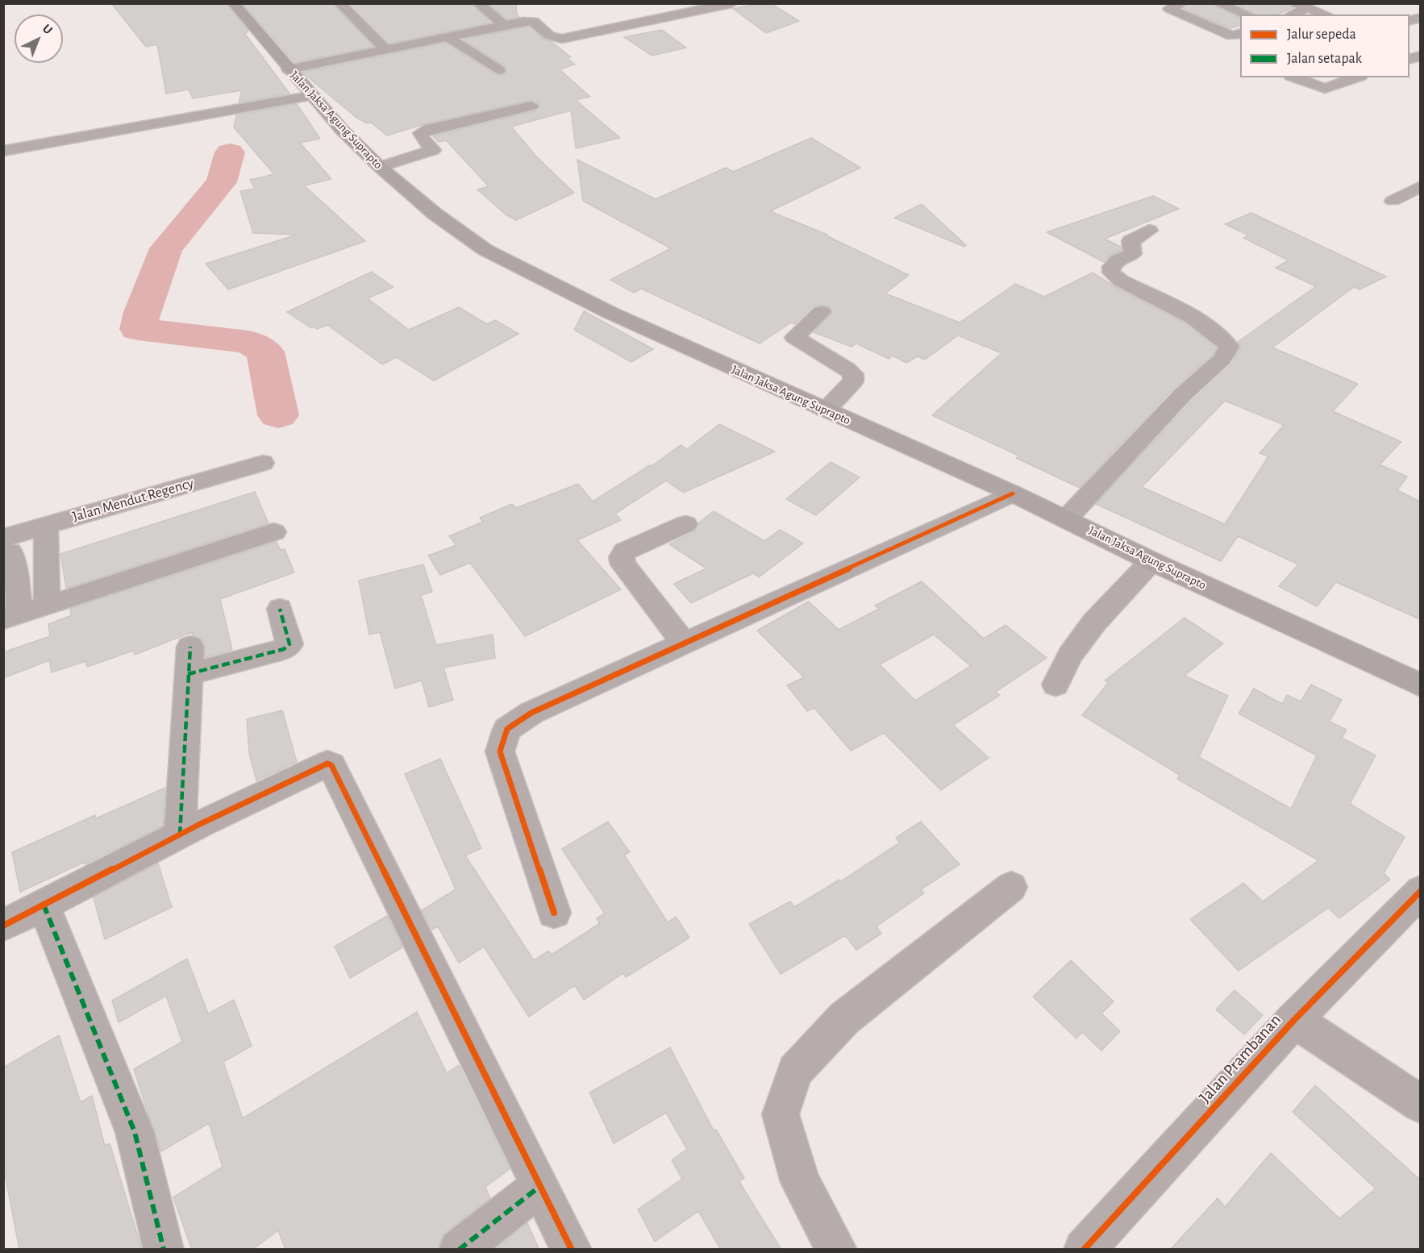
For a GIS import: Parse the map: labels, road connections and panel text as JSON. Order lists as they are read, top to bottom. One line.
{"streets":{"main road":["Jalan Jaksa Agung Suprapto"],"street":["Jalan Mendut Regency","Jalan Prambanan"]},"legend":["Jalur sepeda","Jalan setapak"],"north":"top right"}
